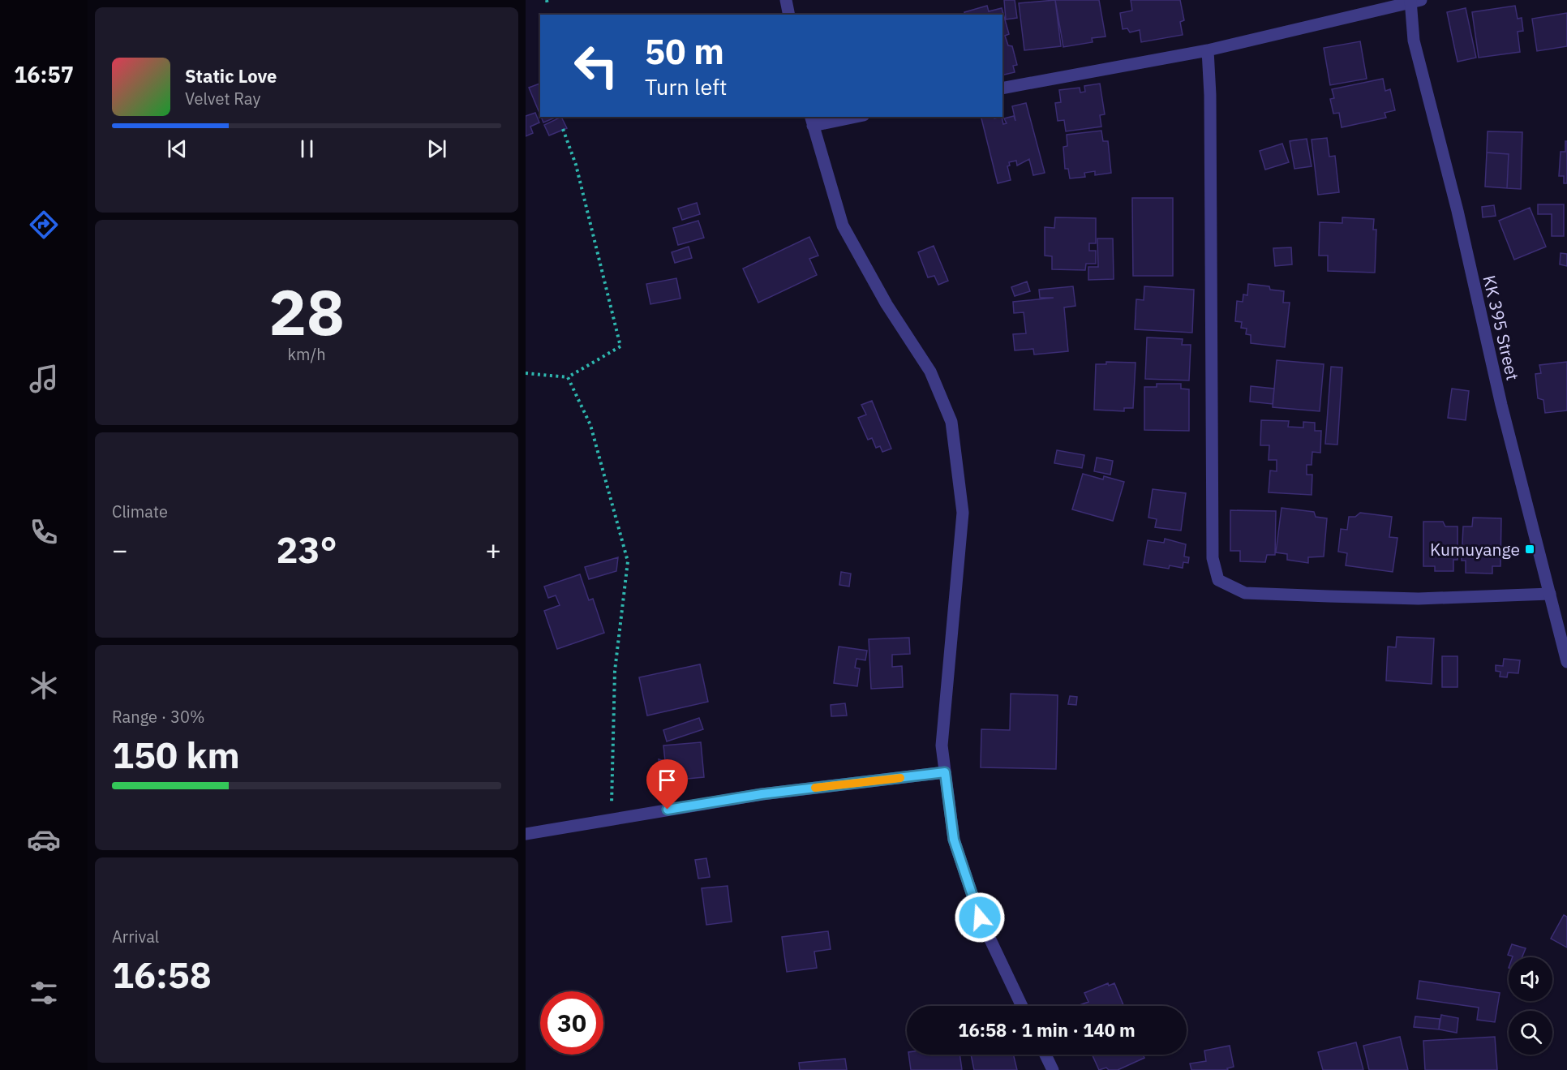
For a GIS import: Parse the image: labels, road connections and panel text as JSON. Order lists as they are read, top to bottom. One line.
{"streets":{"street":["KK 395 Street"]},"places":{"transit":["Kumuyange"]},"page":{"tabs":"16:57","turn":["50 m","Turn left"],"song":["Static Love","Velvet Ray"],"tile":[["28","km/h"],"Climate",["Range · 30%","150 km"],["Arrival","16:58"]],"heat":["−","23°","+"],"limit":"30","trip":"16:58 · 1 min · 140 m"}}
